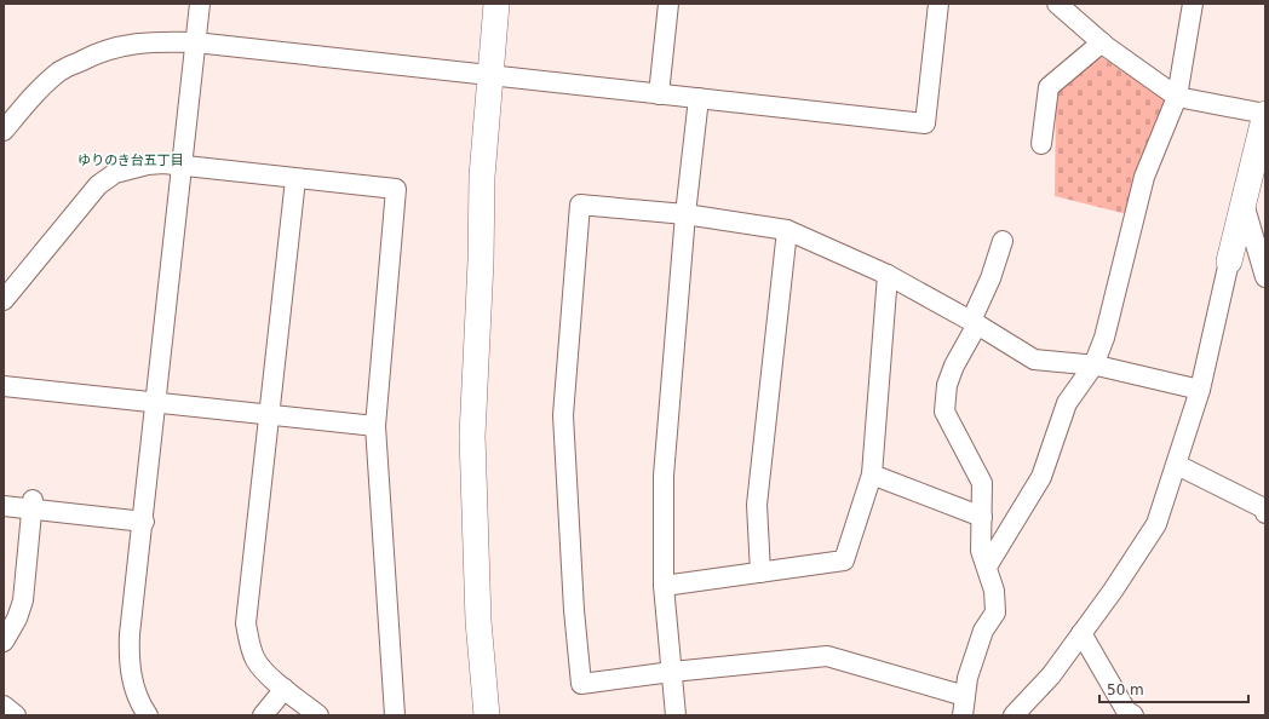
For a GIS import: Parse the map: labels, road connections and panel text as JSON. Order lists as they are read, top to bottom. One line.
{"districts":["ゆりのき台五丁目"],"scale_bar":"50 m"}
